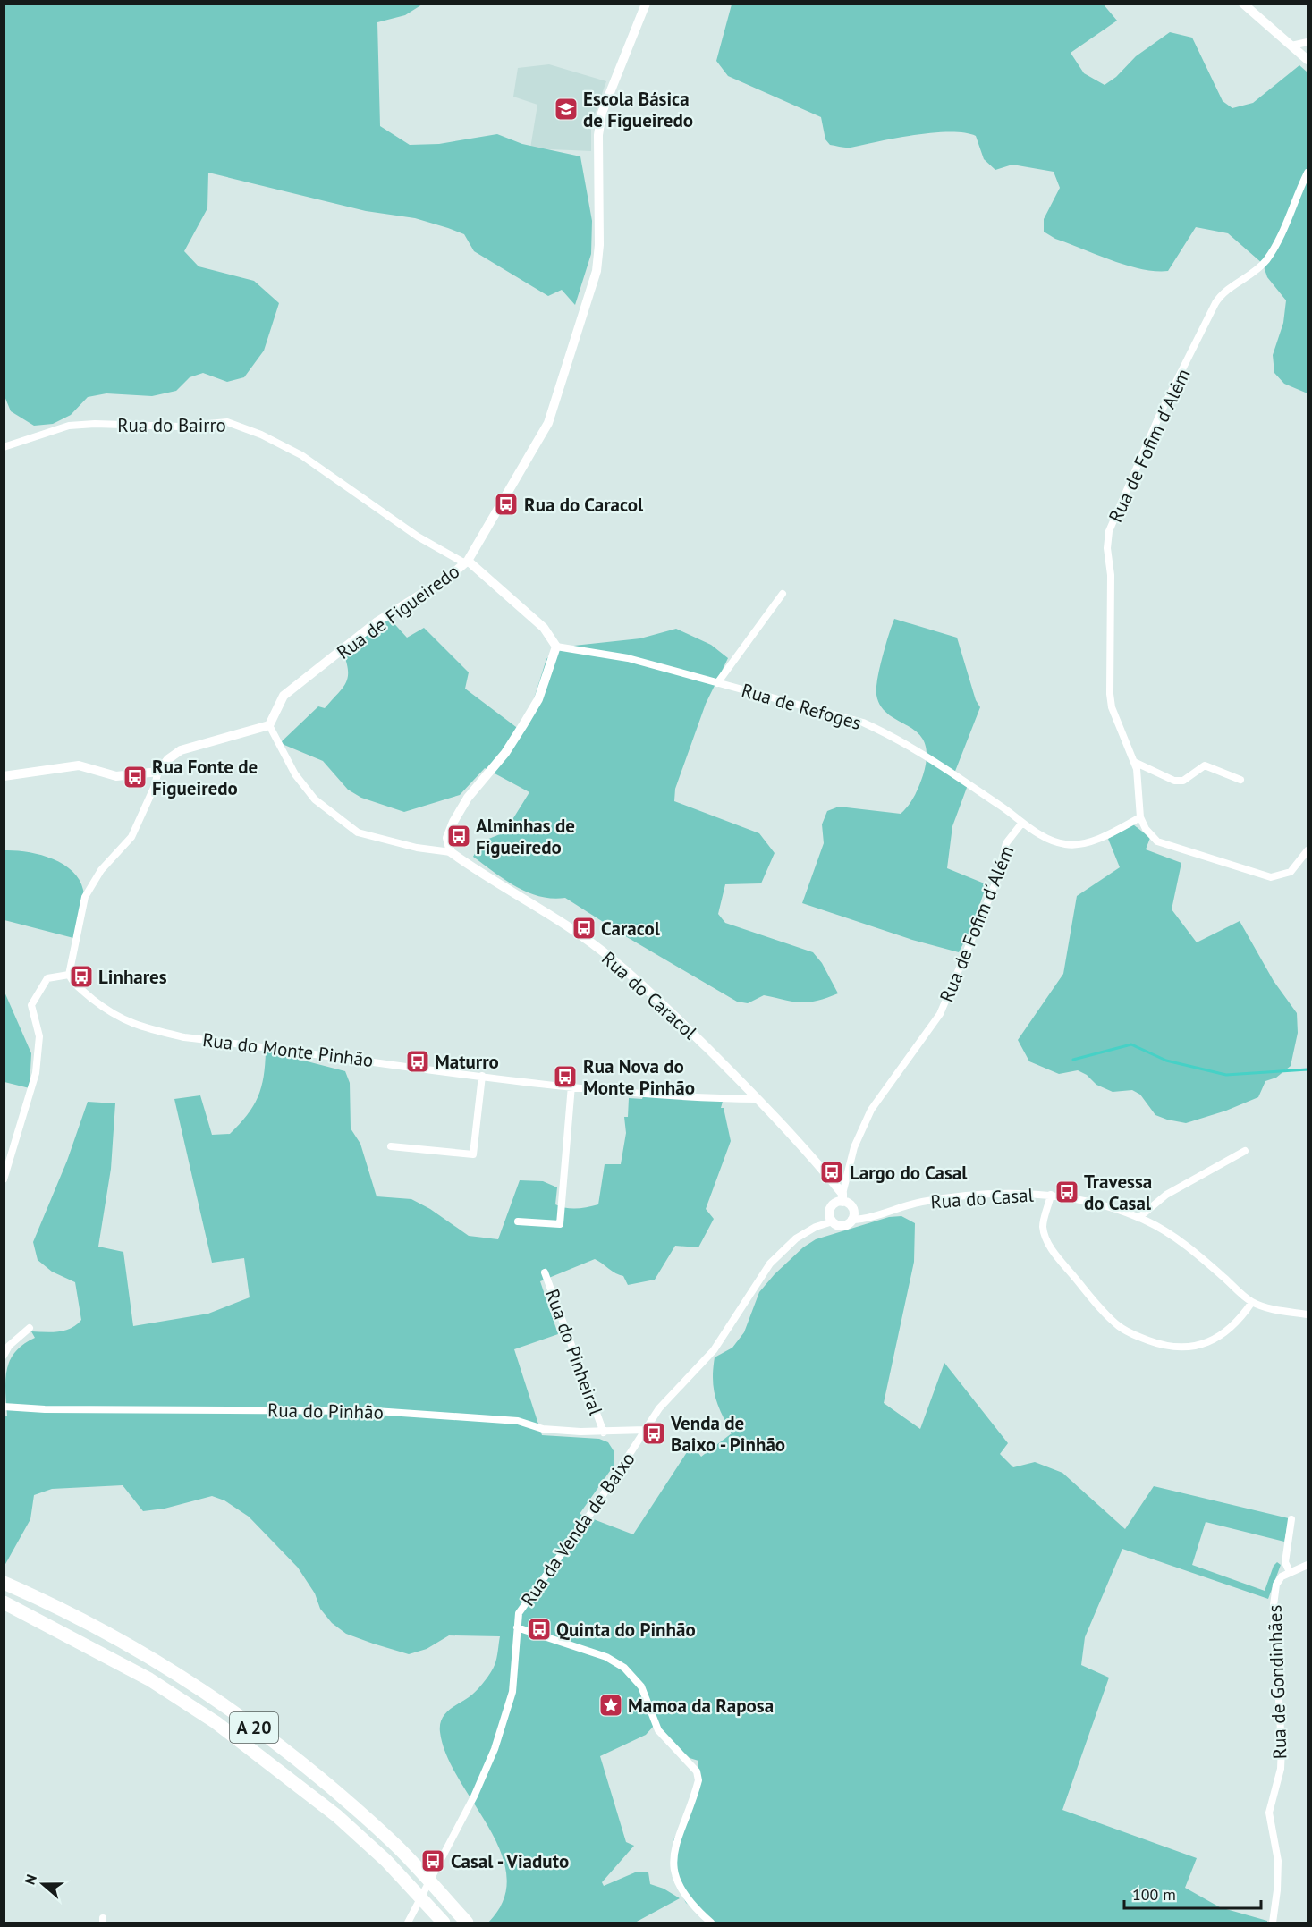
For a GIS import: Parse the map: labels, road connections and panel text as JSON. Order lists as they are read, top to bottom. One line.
{"streets":{"highway":["A 20"],"street":["Rua do Bairro","Rua de Fofim d´Além","Rua de Figueiredo","Rua de Refoges","Rua do Caracol","Rua do Monte Pinhão","Rua do Casal","Rua do Pinheiral","Rua do Pinhão","Rua da Venda de Baixo","Rua de Gondinhães"]},"crossings":[["Rua do Bairro","Rua de Figueiredo"],["Rua de Fofim d´Além","Rua de Refoges"],["Rua de Fofim d´Além","Rua do Caracol"],["Rua de Fofim d´Além","Rua do Casal"],["Rua de Fofim d´Além","Rua da Venda de Baixo"],["Rua do Caracol","Rua do Monte Pinhão"],["Rua do Caracol","Rua do Casal"],["Rua do Caracol","Rua da Venda de Baixo"],["Rua do Casal","Rua da Venda de Baixo"],["Rua do Pinheiral","Rua do Pinhão"],["Rua do Pinhão","Rua da Venda de Baixo"]],"places":{"school or university":["Escola Básica de Figueiredo"],"bus stop":["Rua do Caracol","Rua Fonte de Figueiredo","Alminhas de Figueiredo","Caracol","Linhares","Maturro","Rua Nova do Monte Pinhão","Largo do Casal","Travessa do Casal","Venda de Baixo - Pinhão","Quinta do Pinhão","Casal - Viaduto"],"place":["Mamoa da Raposa"]},"scale_bar":"100 m","north":"left"}
